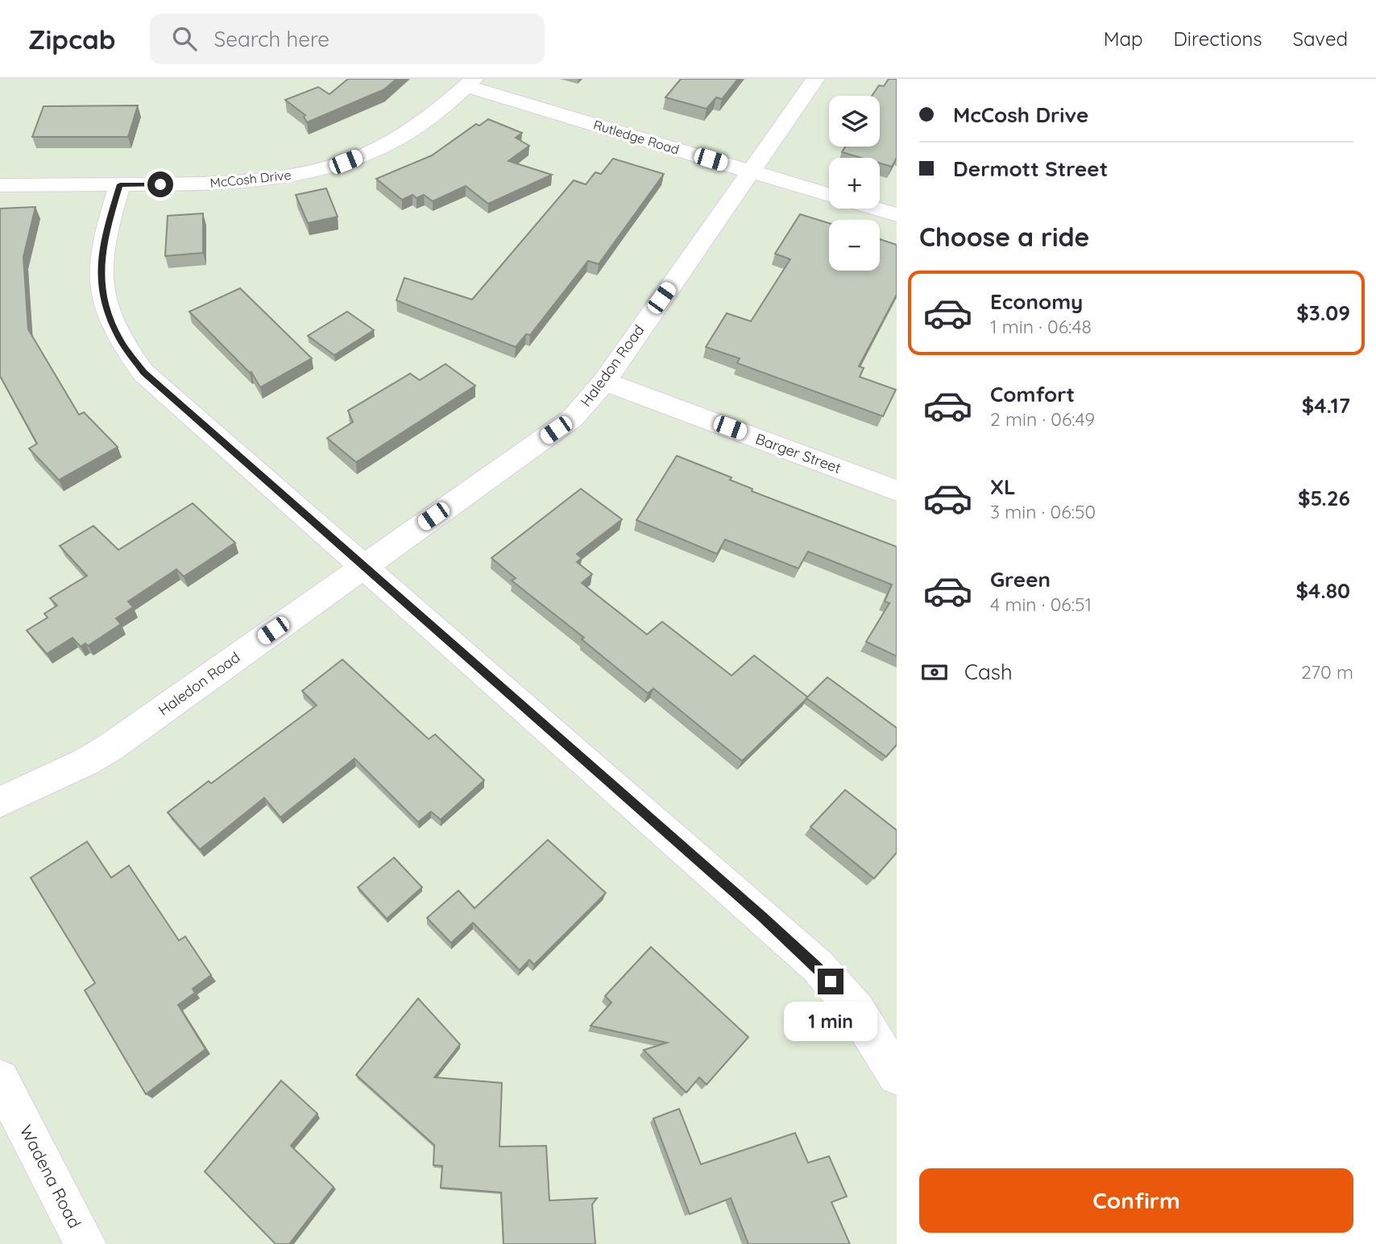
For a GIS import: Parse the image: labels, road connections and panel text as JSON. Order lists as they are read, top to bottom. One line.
{"streets":{"street":["Rutledge Road","McCosh Drive","Haledon Road","Barger Street","Wadena Road"]},"crossings":[["Rutledge Road","McCosh Drive"],["Rutledge Road","Haledon Road"],["Haledon Road","Barger Street"]],"page":{"header":"Zipcab","search":"Search here","nav":["Map","Directions","Saved"],"banner":["McCosh Drive","Dermott Street"],"map_buttons":["+","−"],"heading":"Choose a ride","list":[{"name":"Economy","note":"1 min · 06:48","value":"$3.09"},{"name":"Comfort","note":"2 min · 06:49","value":"$4.17"},{"name":"XL","note":"3 min · 06:50","value":"$5.26"},{"name":"Green","note":"4 min · 06:51","value":"$4.80"}],"pay":["Cash","270 m"],"bubble":"1 min","buttons":"Confirm"}}
